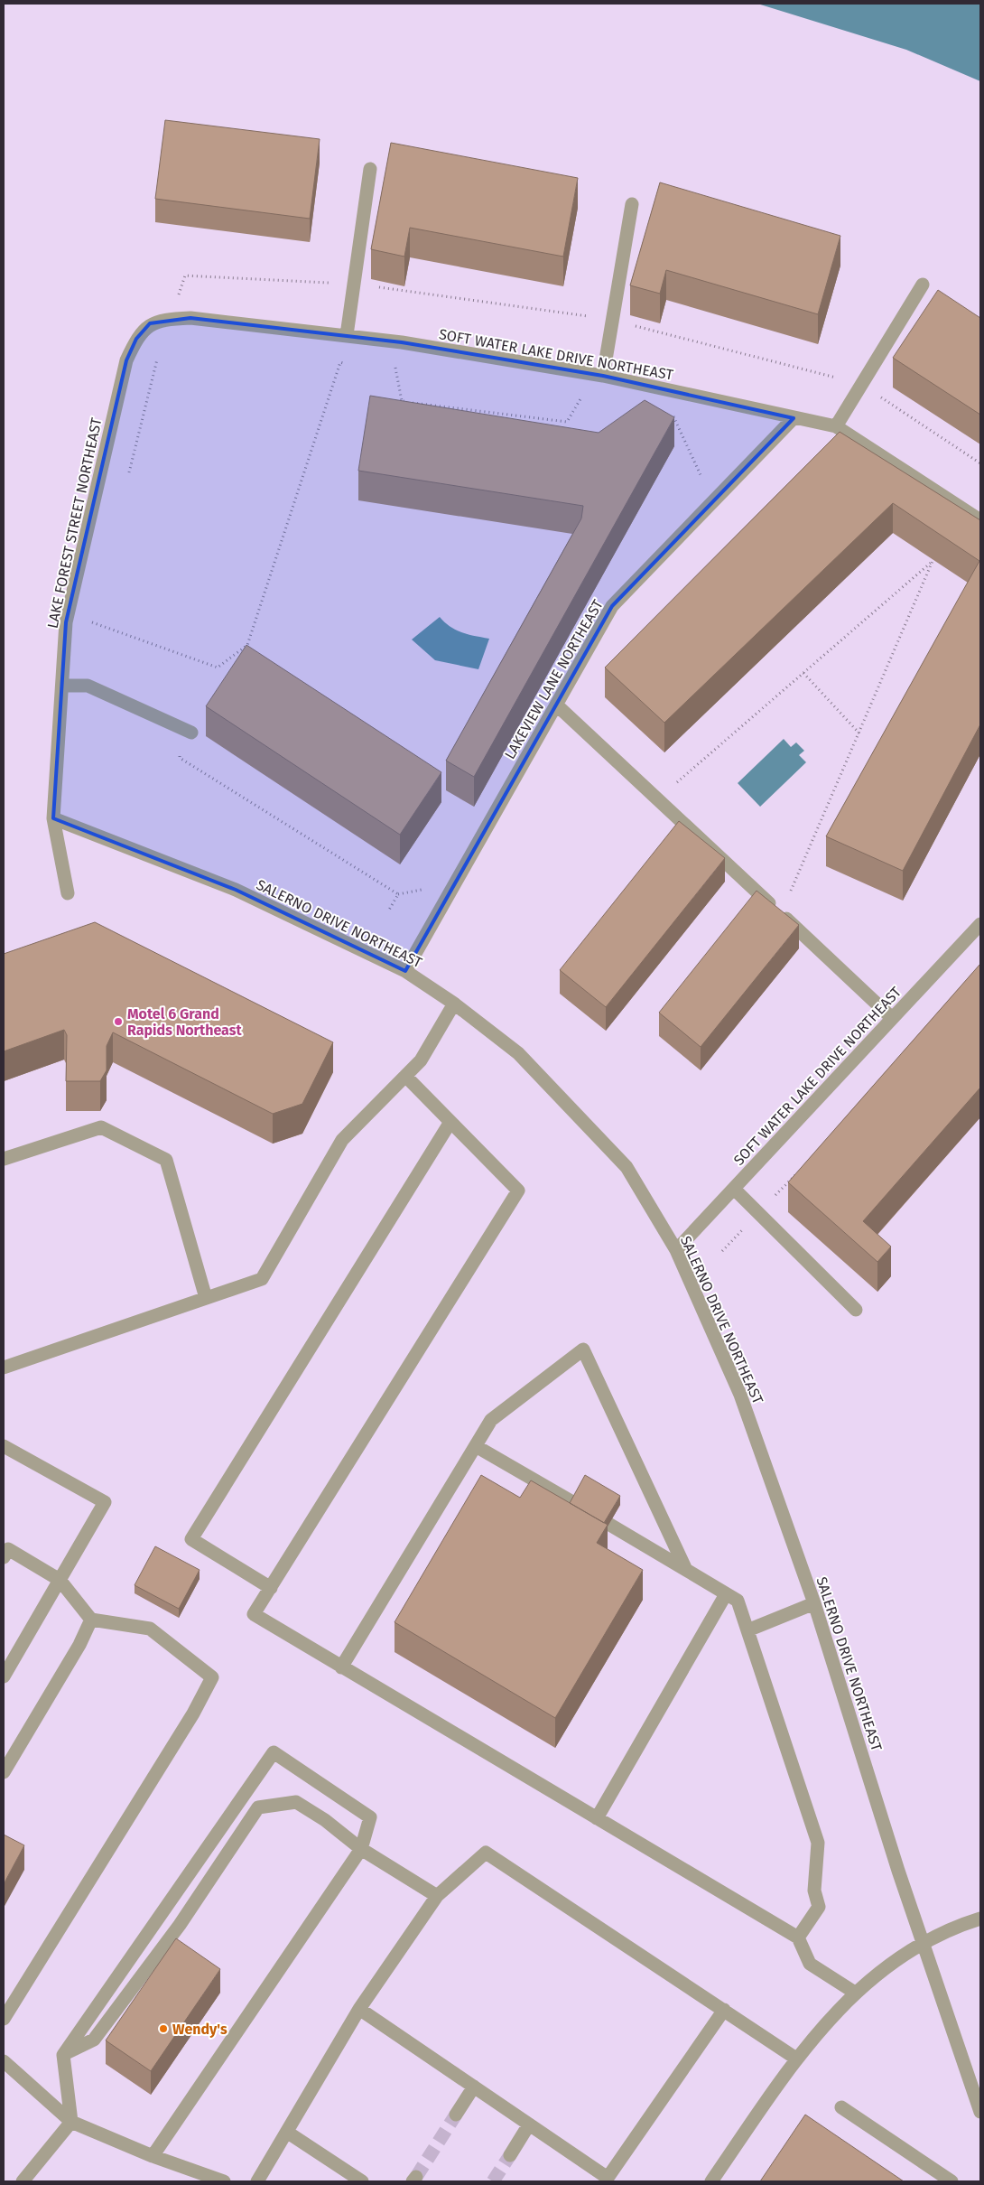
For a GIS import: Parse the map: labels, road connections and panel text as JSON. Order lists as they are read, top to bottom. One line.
{"streets":{"street":["SOFT WATER LAKE DRIVE NORTHEAST","LAKE FOREST STREET NORTHEAST","LAKEVIEW LANE NORTHEAST","SALERNO DRIVE NORTHEAST"]},"crossings":[["SOFT WATER LAKE DRIVE NORTHEAST","LAKE FOREST STREET NORTHEAST"],["SOFT WATER LAKE DRIVE NORTHEAST","LAKEVIEW LANE NORTHEAST"],["SOFT WATER LAKE DRIVE NORTHEAST","SALERNO DRIVE NORTHEAST"],["LAKE FOREST STREET NORTHEAST","SALERNO DRIVE NORTHEAST"],["LAKEVIEW LANE NORTHEAST","SALERNO DRIVE NORTHEAST"]],"places":["Motel 6 Grand Rapids Northeast","Wendy's"]}
